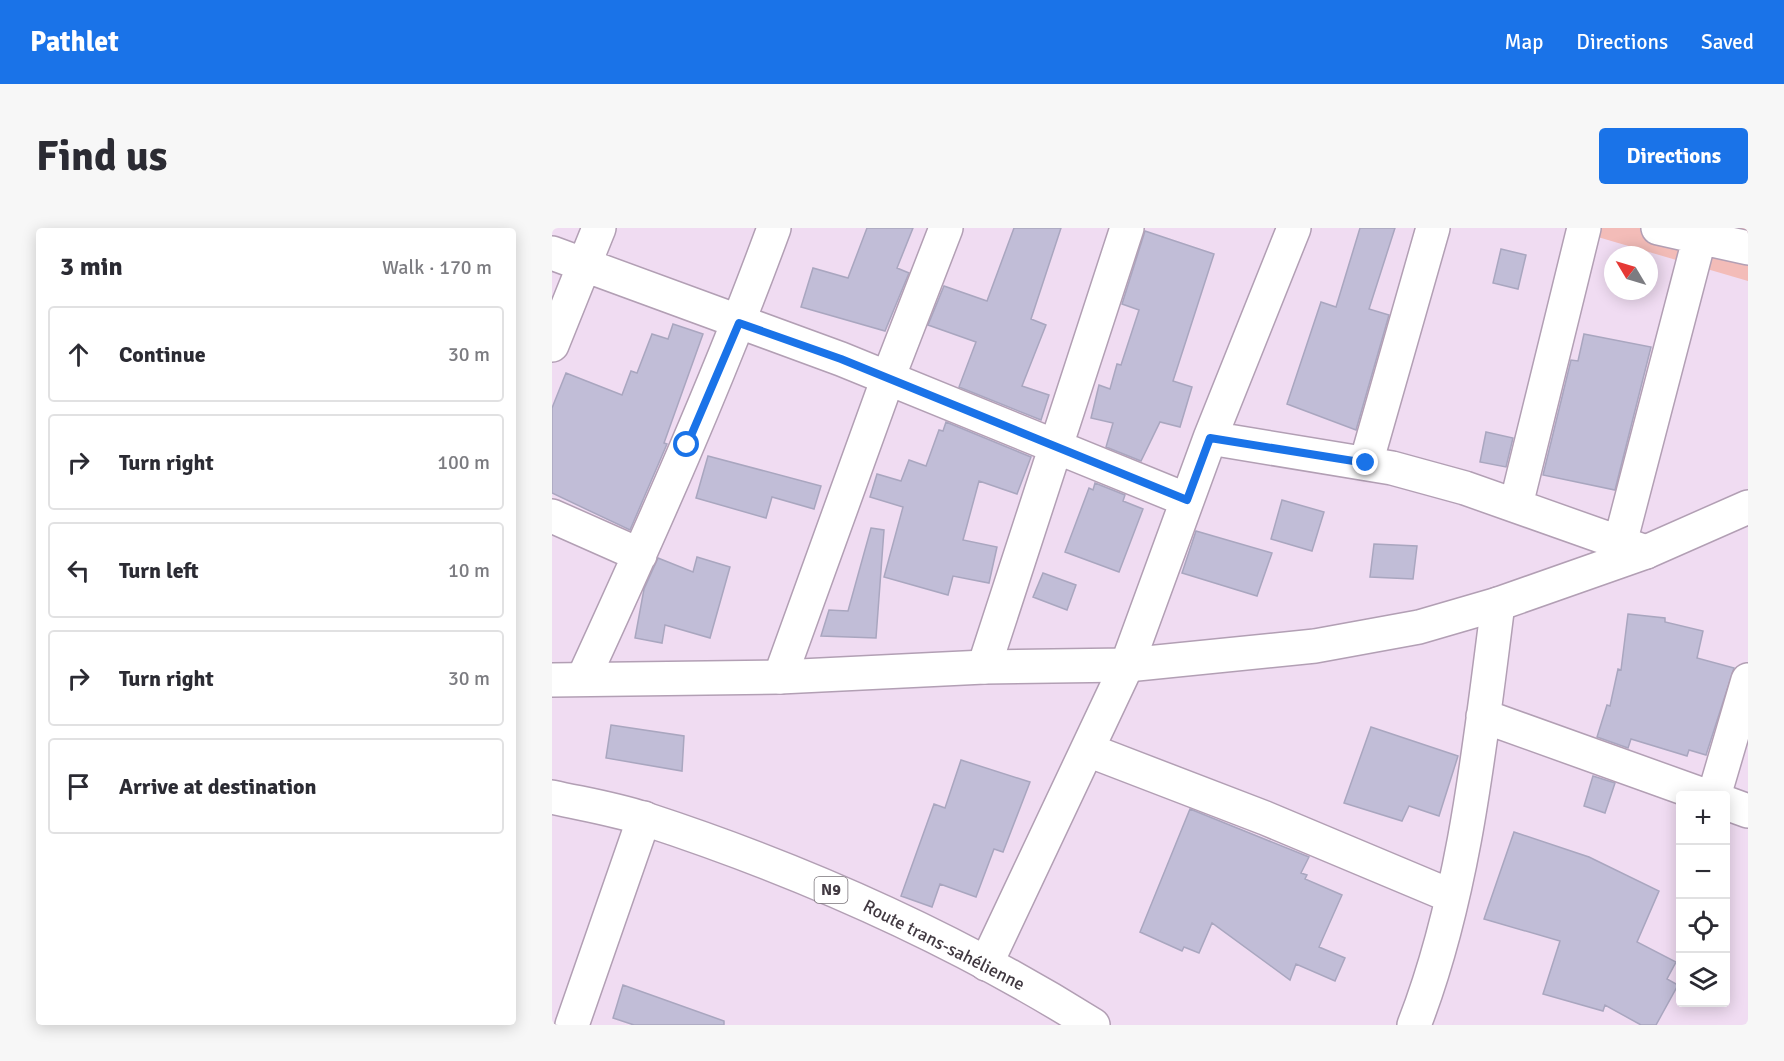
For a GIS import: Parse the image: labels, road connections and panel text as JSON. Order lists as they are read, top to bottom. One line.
{"streets":{"main road":["N9","Route trans-sahélienne"]},"north":"top left","page":{"header":"Pathlet","nav":["Map","Directions","Saved"],"buttons":"Directions","title":"Find us","heading":["3 min","Walk · 170 m"],"list":[["Continue","30 m"],["Turn right","100 m"],["Turn left","10 m"],["Turn right","30 m"],"Arrive at destination"],"map_buttons":["+","−"]}}
